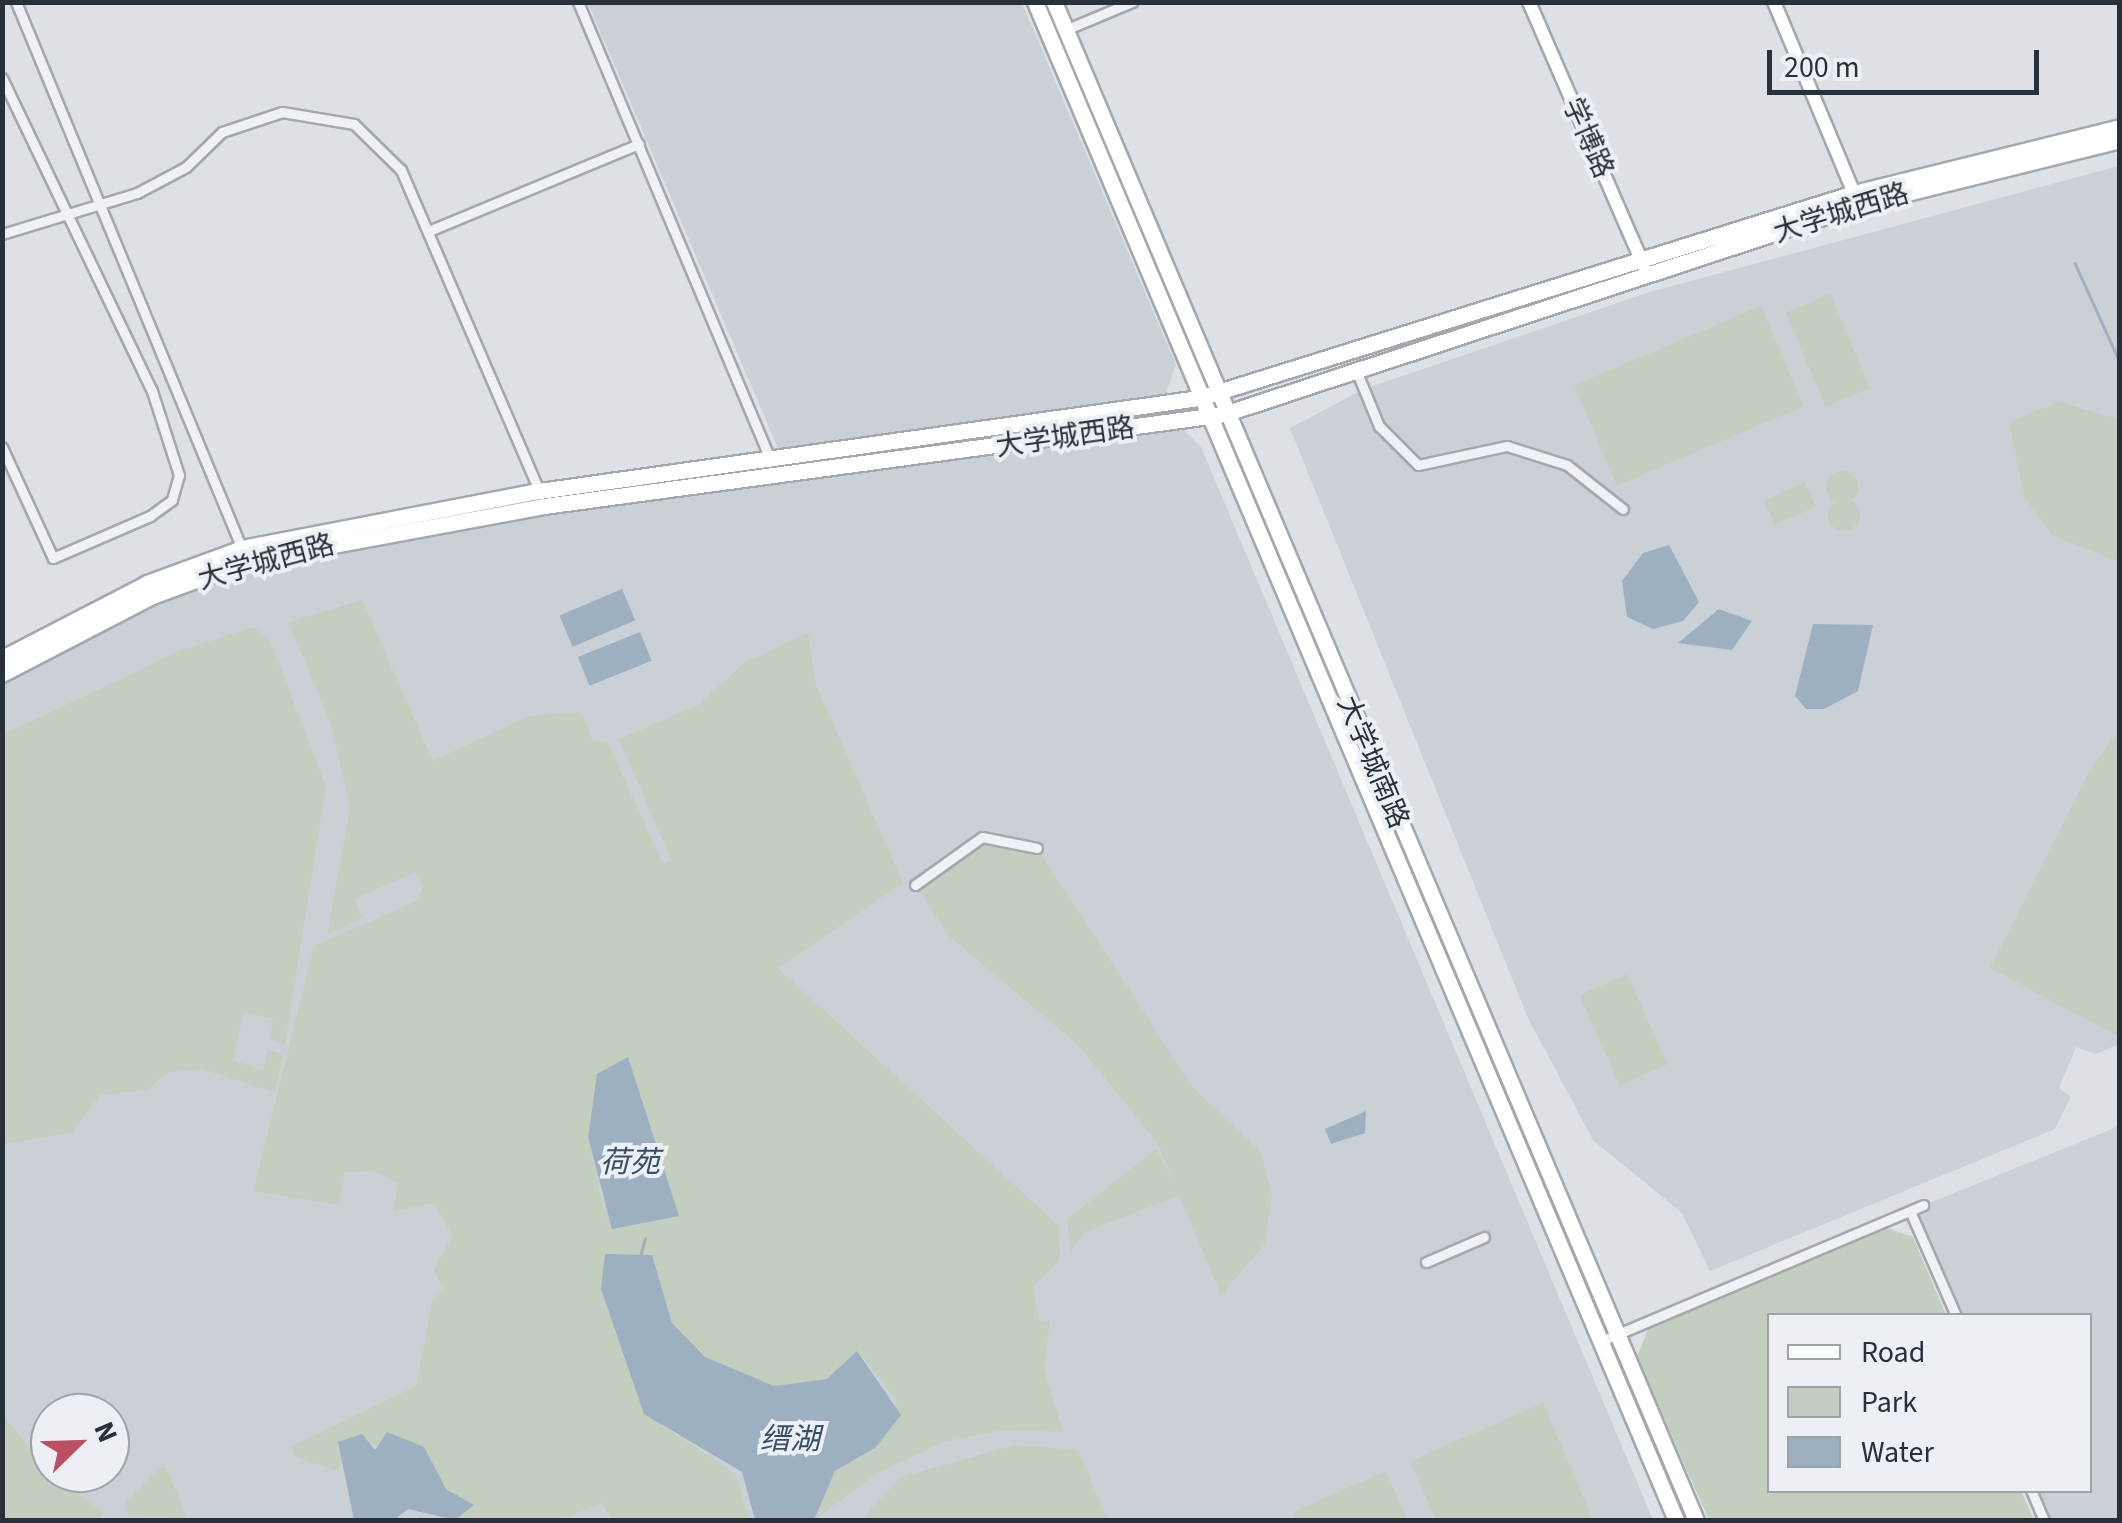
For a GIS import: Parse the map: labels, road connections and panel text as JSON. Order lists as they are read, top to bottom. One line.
{"streets":{"main road":["大学城西路","大学城南路"],"street":["学博路"]},"crossings":[["学博路","大学城西路"],["大学城西路","大学城南路"]],"water":["荷苑","缙湖"],"legend":["Road","Park","Water"],"scale_bar":"200 m","north":"top right"}
